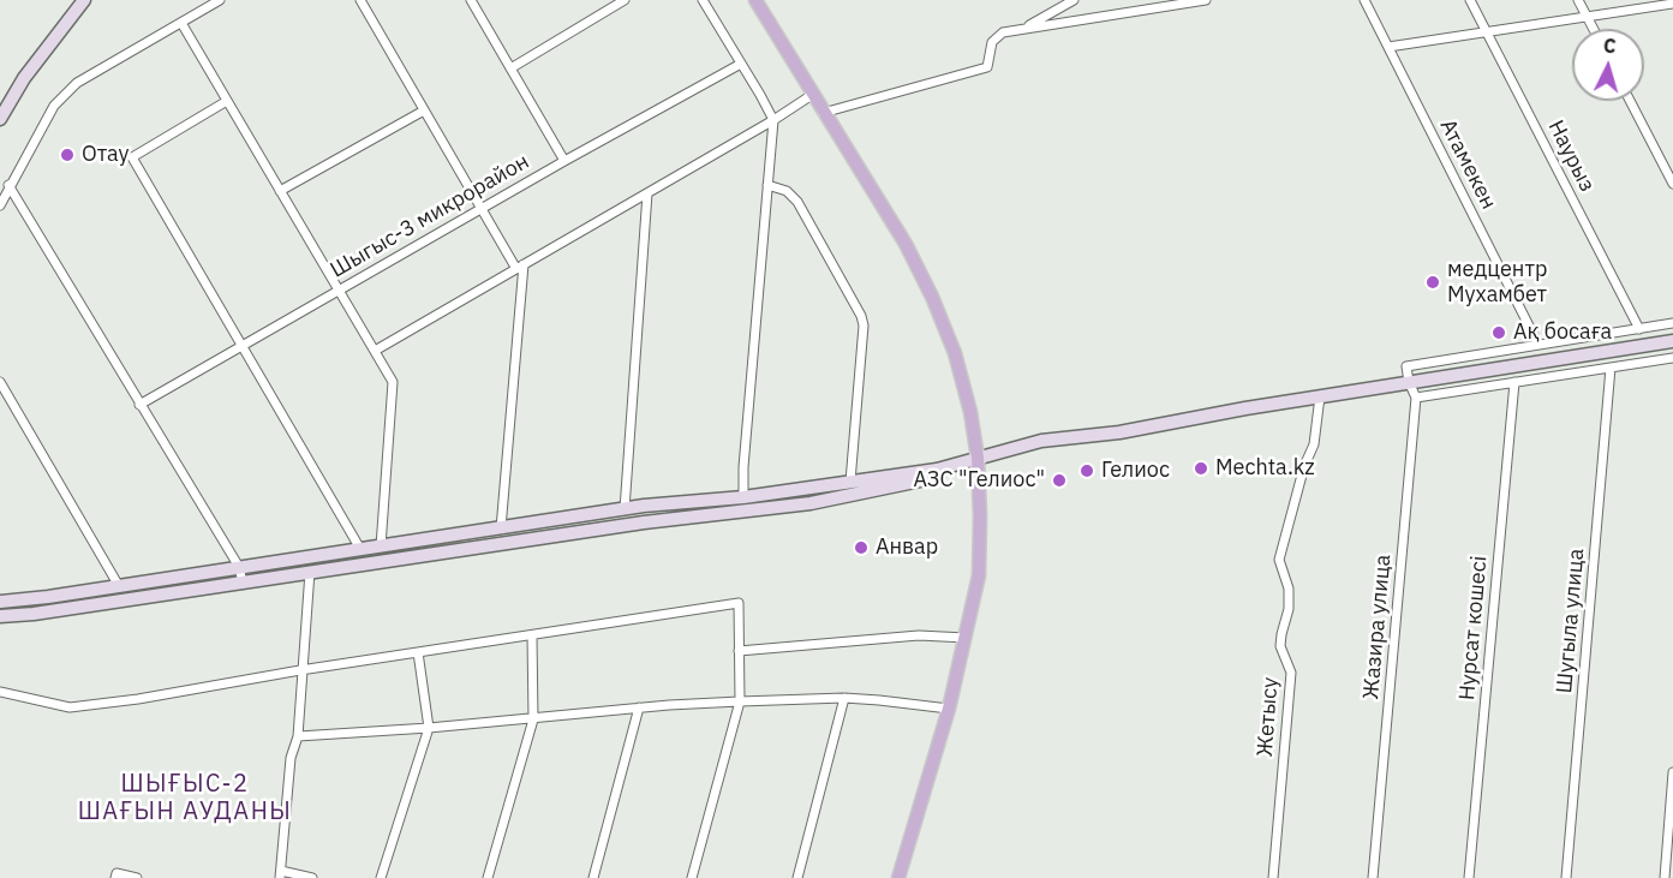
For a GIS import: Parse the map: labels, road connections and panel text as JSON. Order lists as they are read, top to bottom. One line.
{"streets":{"street":["Наурыз","Атамекен","Шыгыс-3 микрорайон","Шугыла улица","Жазира улица","Нурсат кошесi","Жетысу"]},"districts":["ШЫҒЫС-2 ШАҒЫН АУДАНЫ"],"places":["Отау","медцентр Мухамбет","Ақ босаға","Mechta.kz","Гелиос","АЗС \"Гелиос\"","Анвар"],"north":"top"}
